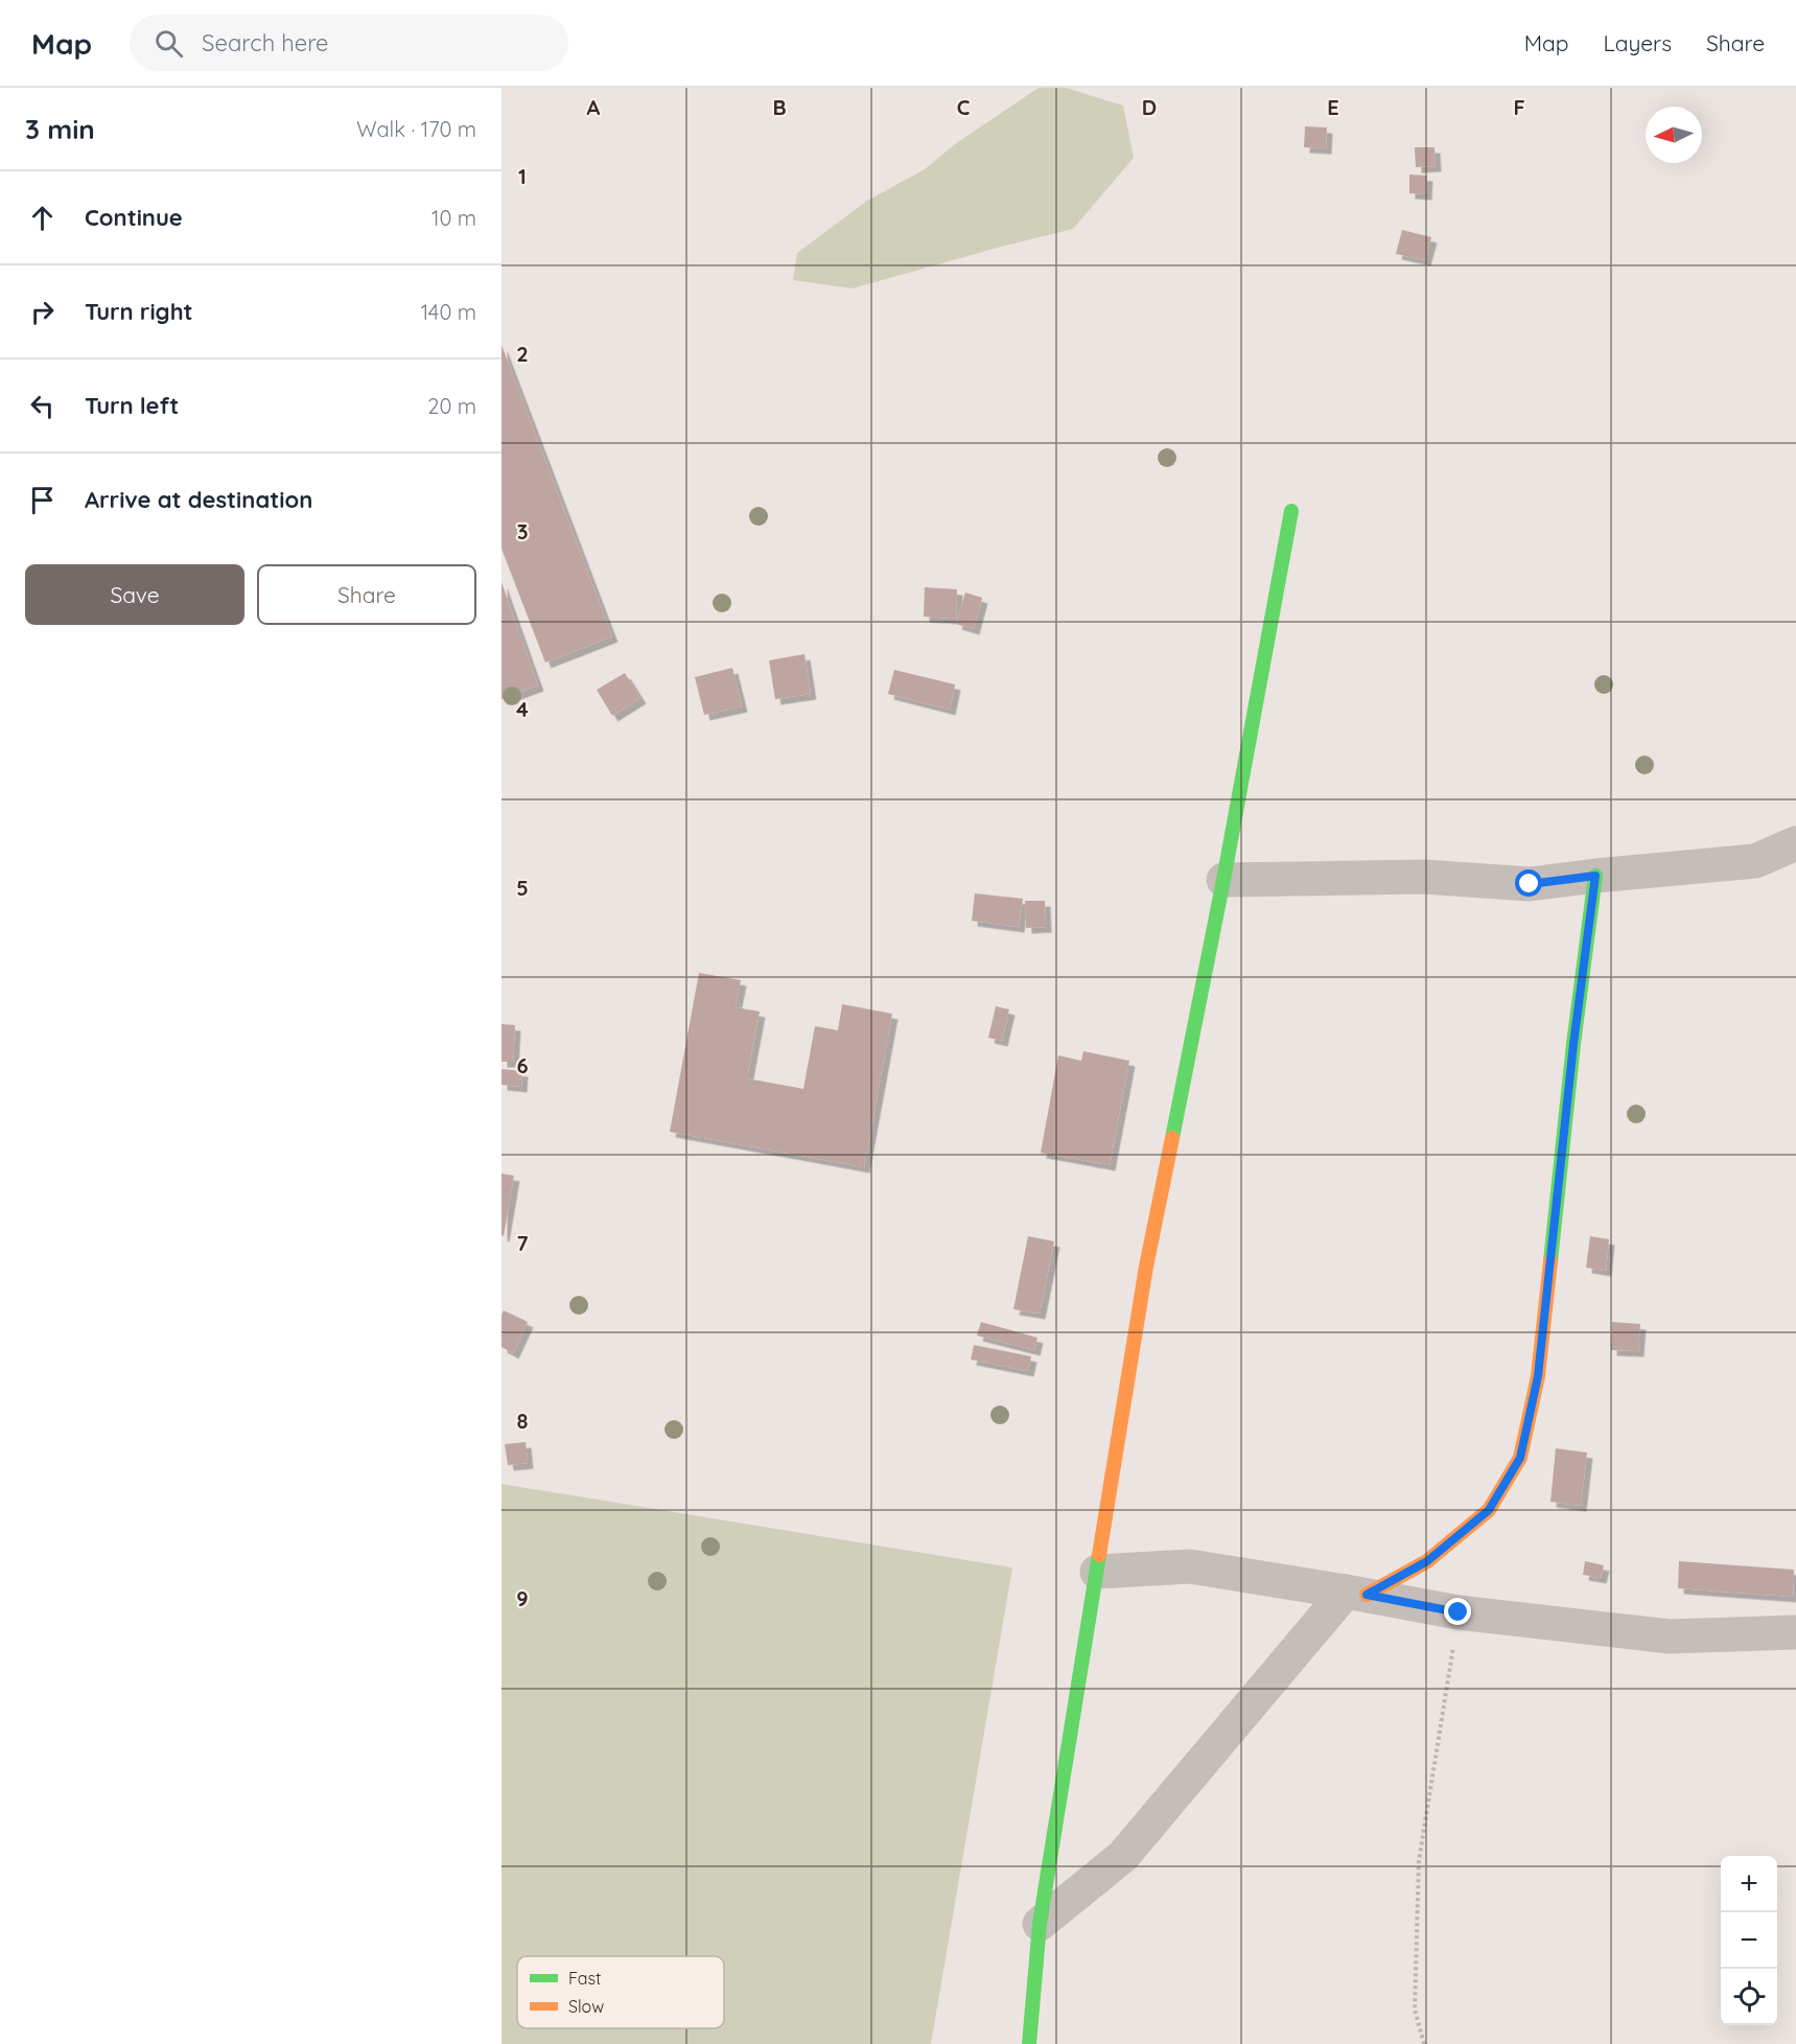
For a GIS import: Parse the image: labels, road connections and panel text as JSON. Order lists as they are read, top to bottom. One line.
{"legend":["Fast","Slow"],"north":"left","page":{"header":"Map","search":"Search here","nav":["Map","Layers","Share"],"heading":["3 min","Walk · 170 m"],"list":[["Continue","10 m"],["Turn right","140 m"],["Turn left","20 m"],"Arrive at destination"],"buttons":["Save","Share"],"map_buttons":["+","−"]},"grid":{"columns":["A","B","C","D","E","F"],"rows":["1","2","3","4","5","6","7","8","9"]}}
